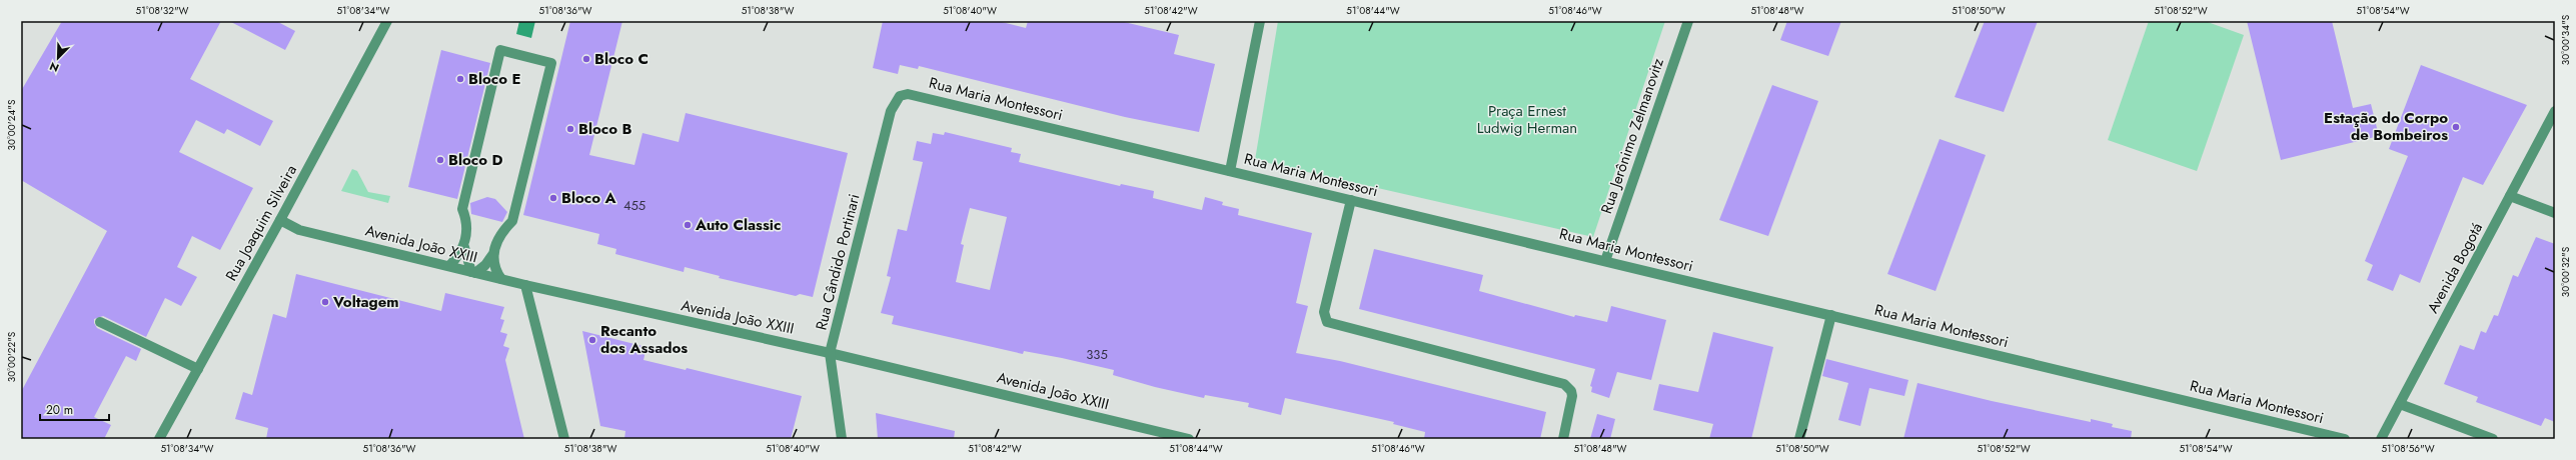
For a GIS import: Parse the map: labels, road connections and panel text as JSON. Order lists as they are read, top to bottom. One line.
{"streets":{"street":["Rua Maria Montessori","Rua Jerônimo Zelmanovitz","Rua Joaquim Silveira","Avenida João XXIII","Rua Cândido Portinari","Avenida Bogotá"]},"crossings":[["Rua Maria Montessori","Rua Jerônimo Zelmanovitz"],["Rua Maria Montessori","Rua Cândido Portinari"],["Rua Joaquim Silveira","Avenida João XXIII"],["Avenida João XXIII","Rua Cândido Portinari"]],"parks":["Praça Ernest Ludwig Herman"],"places":["Bloco C","Bloco E","Estação do Corpo de Bombeiros","Bloco B","Bloco D","Bloco A","Auto Classic","Voltagem","Recanto dos Assados"],"house_numbers":["455","335"],"scale_bar":"20 m","north":"bottom left","coordinates":["51°08'32\"W","51°08'34\"W","51°08'36\"W","51°08'38\"W","51°08'40\"W","51°08'42\"W","51°08'44\"W","51°08'46\"W","51°08'48\"W","51°08'50\"W","51°08'52\"W","51°08'54\"W","30°00'34\"S","30°00'24\"S","30°00'32\"S","30°00'22\"S","51°08'56\"W"]}
